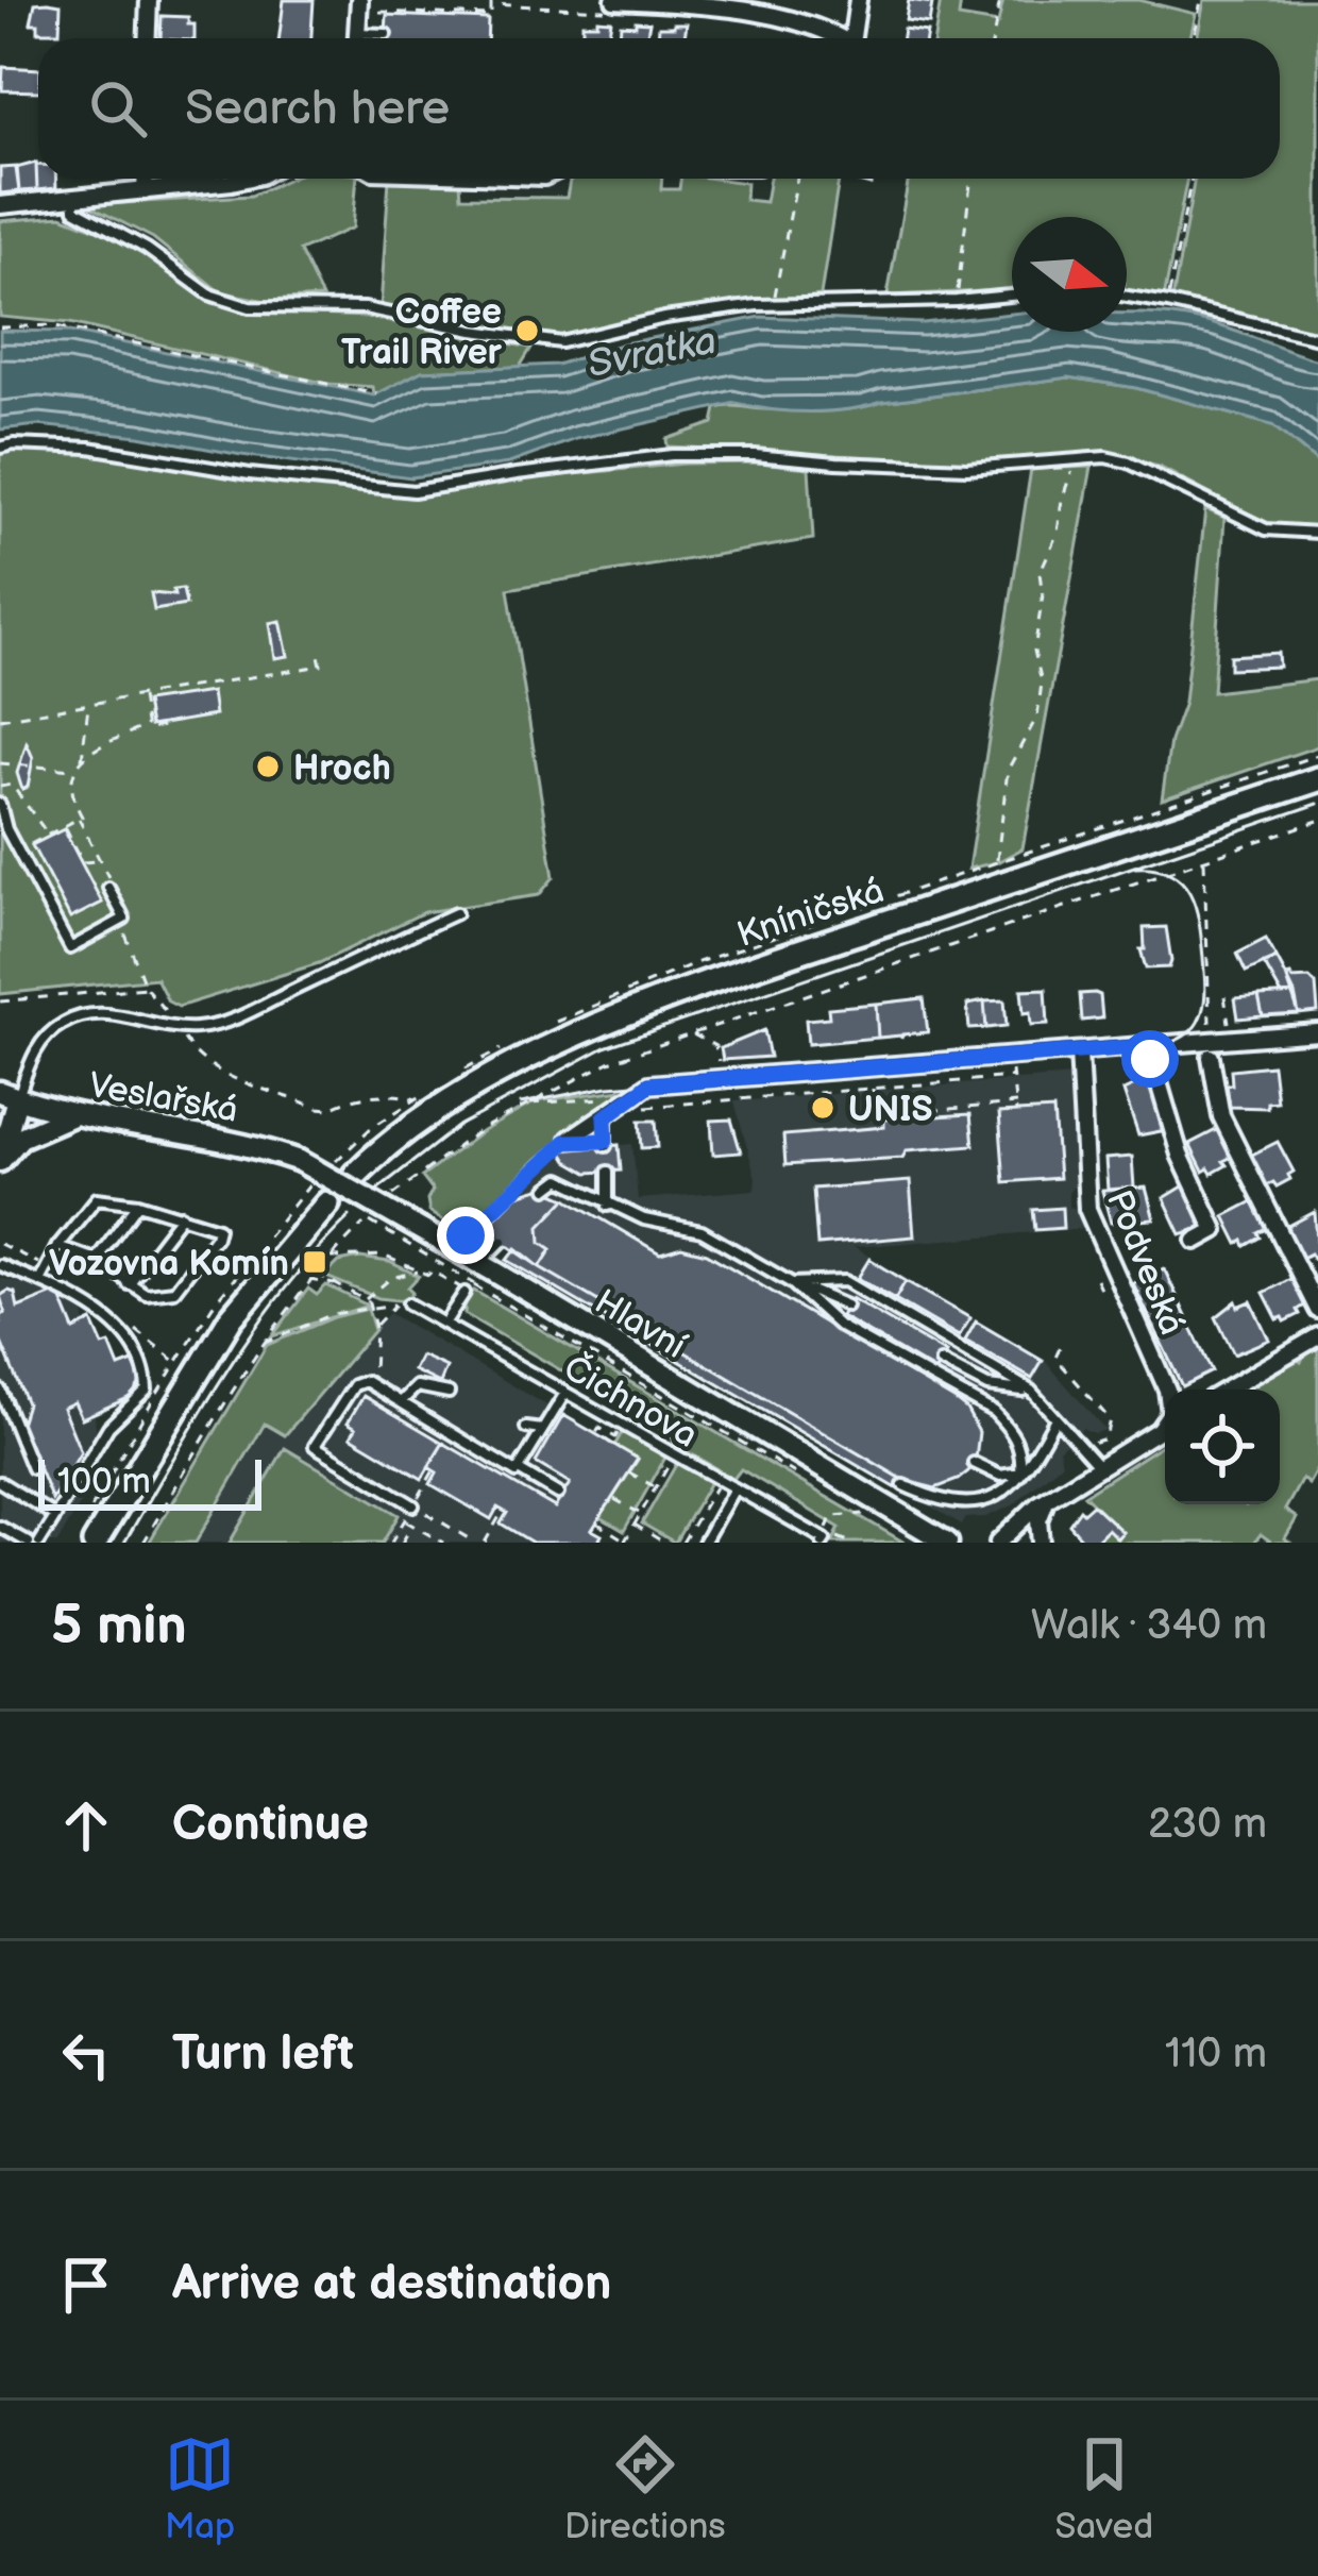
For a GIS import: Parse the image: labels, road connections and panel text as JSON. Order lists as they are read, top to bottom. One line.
{"streets":{"main road":["Kníničská"],"street":["Veslařská","Podveská","Hlavní"],"lane":["Čichnova"]},"crossings":[["Veslařská","Hlavní"]],"water":["Svratka"],"places":{"other":["Coffee Trail River","Hroch","UNIS"],"transit":["Vozovna Komín"]},"scale_bar":"100 m","north":"right","page":{"search":"Search here","scale":"100 m","heading":["5 min","Walk · 340 m"],"list":[["Continue","230 m"],["Turn left","110 m"],"Arrive at destination"],"nav":["Map","Directions","Saved"]}}
